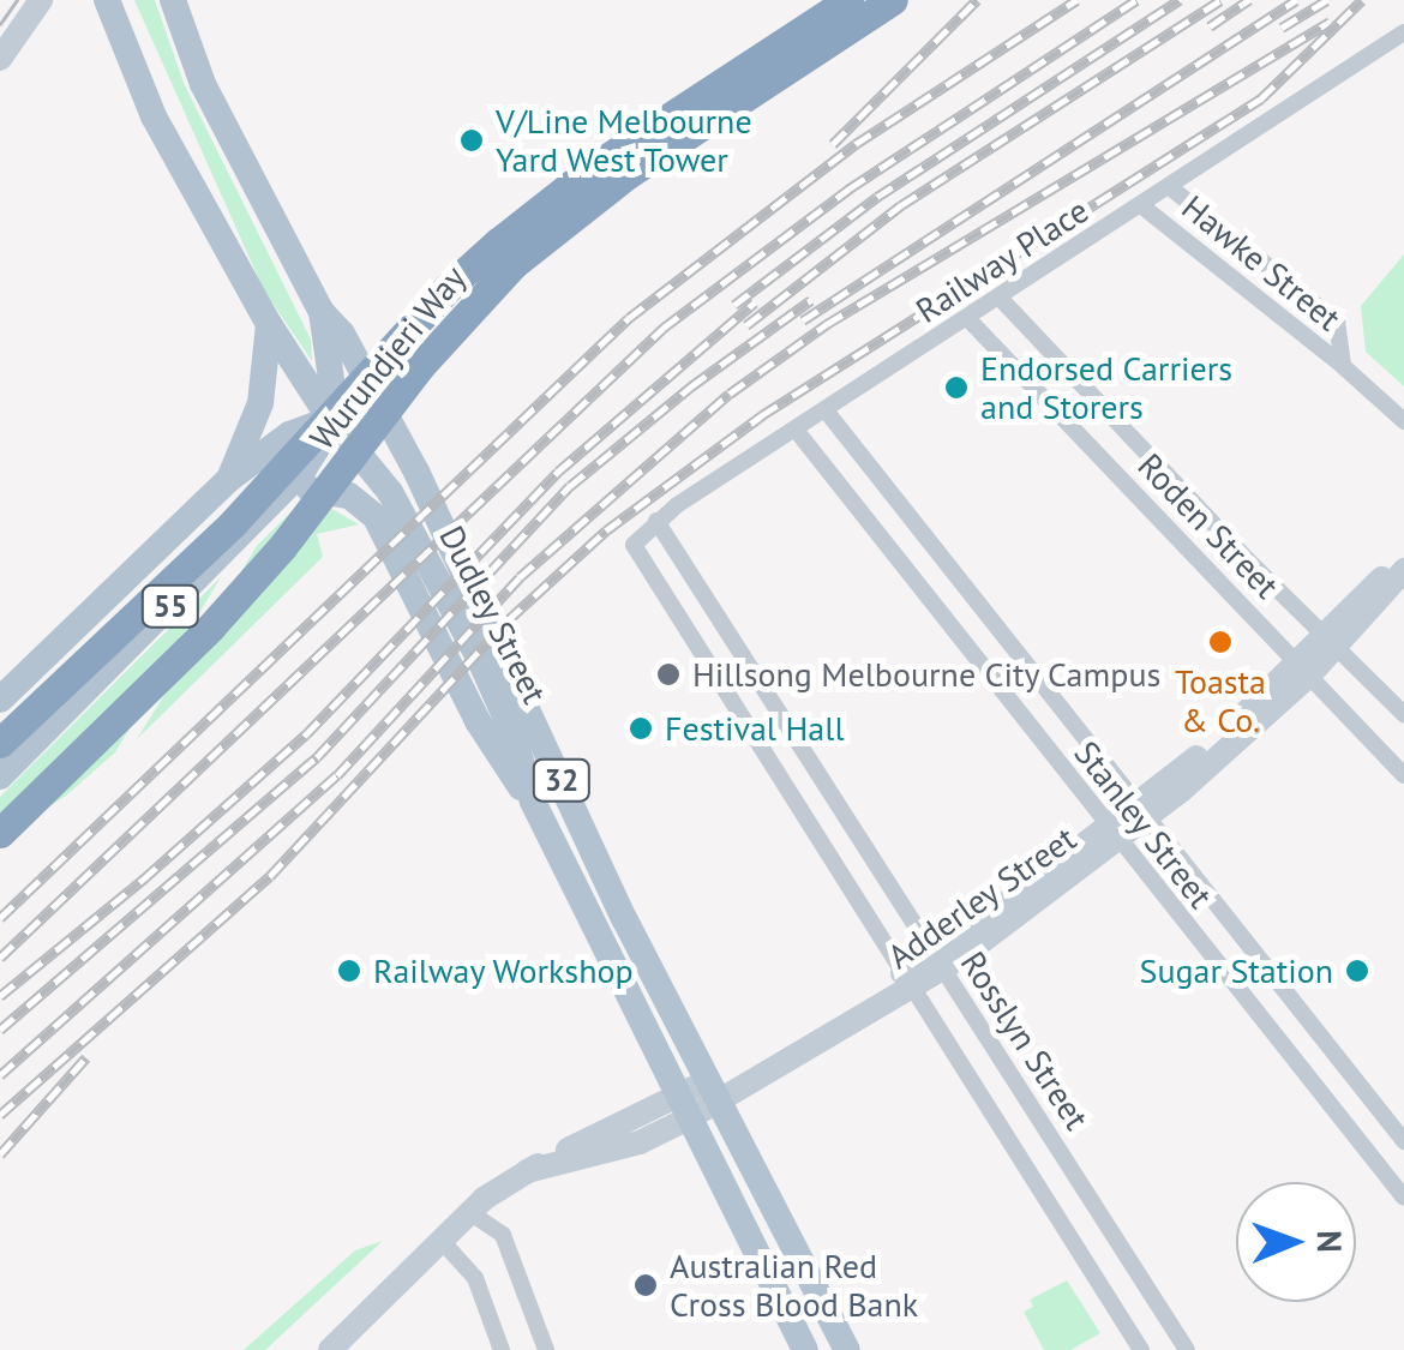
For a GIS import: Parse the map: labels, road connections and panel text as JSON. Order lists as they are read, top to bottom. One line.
{"streets":{"highway":["Wurundjeri Way"],"main road":["55","Dudley Street","32"],"street":["Railway Place","Hawke Street","Roden Street","Stanley Street","Adderley Street","Rosslyn Street"]},"crossings":[["Railway Place","Hawke Street"],["Railway Place","Roden Street"],["Railway Place","Stanley Street"],["Railway Place","Rosslyn Street"],["Wurundjeri Way","55"],["Wurundjeri Way","Dudley Street"],["Roden Street","Adderley Street"],["55","Dudley Street"],["Dudley Street","Adderley Street"],["Stanley Street","Adderley Street"],["Adderley Street","Rosslyn Street"]],"places":["V/Line Melbourne Yard West Tower","Endorsed Carriers and Storers","Toasta & Co.","Hillsong Melbourne City Campus","Festival Hall","Railway Workshop","Sugar Station","Australian Red Cross Blood Bank"],"north":"right"}
